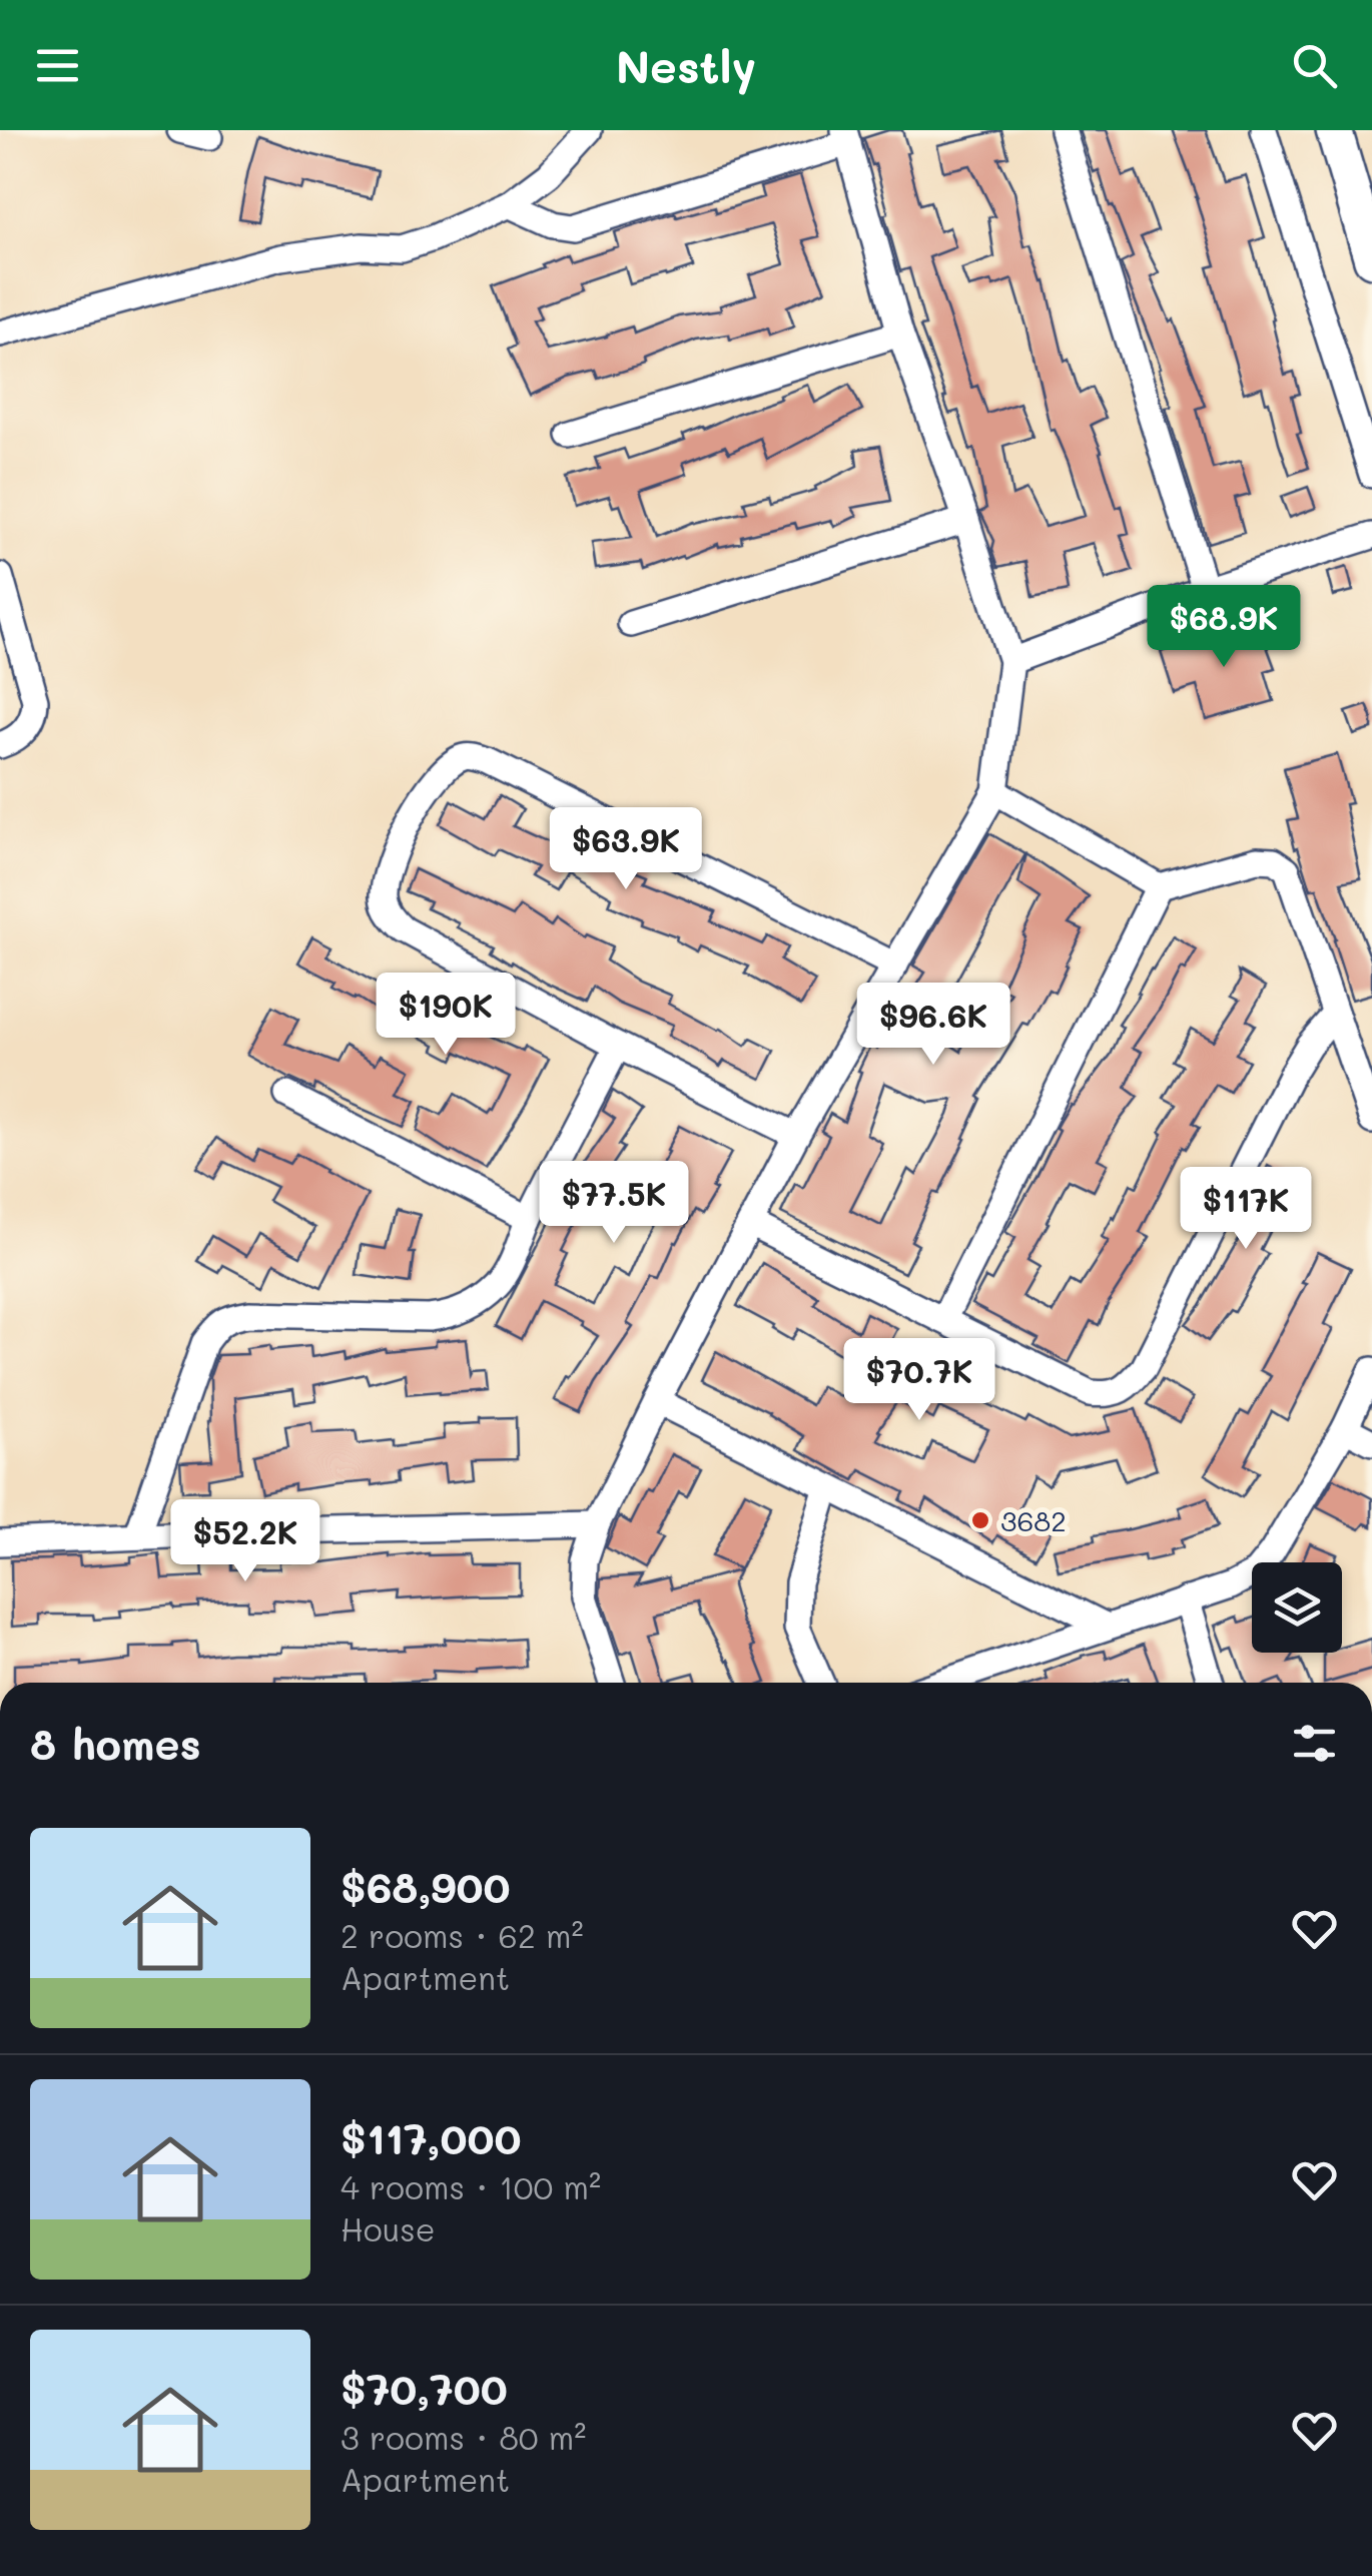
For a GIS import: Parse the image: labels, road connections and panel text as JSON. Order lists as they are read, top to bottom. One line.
{"places":["3682"],"page":{"header":"Nestly","price":["$68.9K","$63.9K","$190K","$96.6K","$77.5K","$117K","$70.7K","$52.2K"],"heading":"8 homes","list":[{"name":"$68,900","note":"2 rooms · 62 m² · Apartment"},{"name":"$117,000","note":"4 rooms · 100 m² · House"},{"name":"$70,700","note":"3 rooms · 80 m² · Apartment"}]}}
